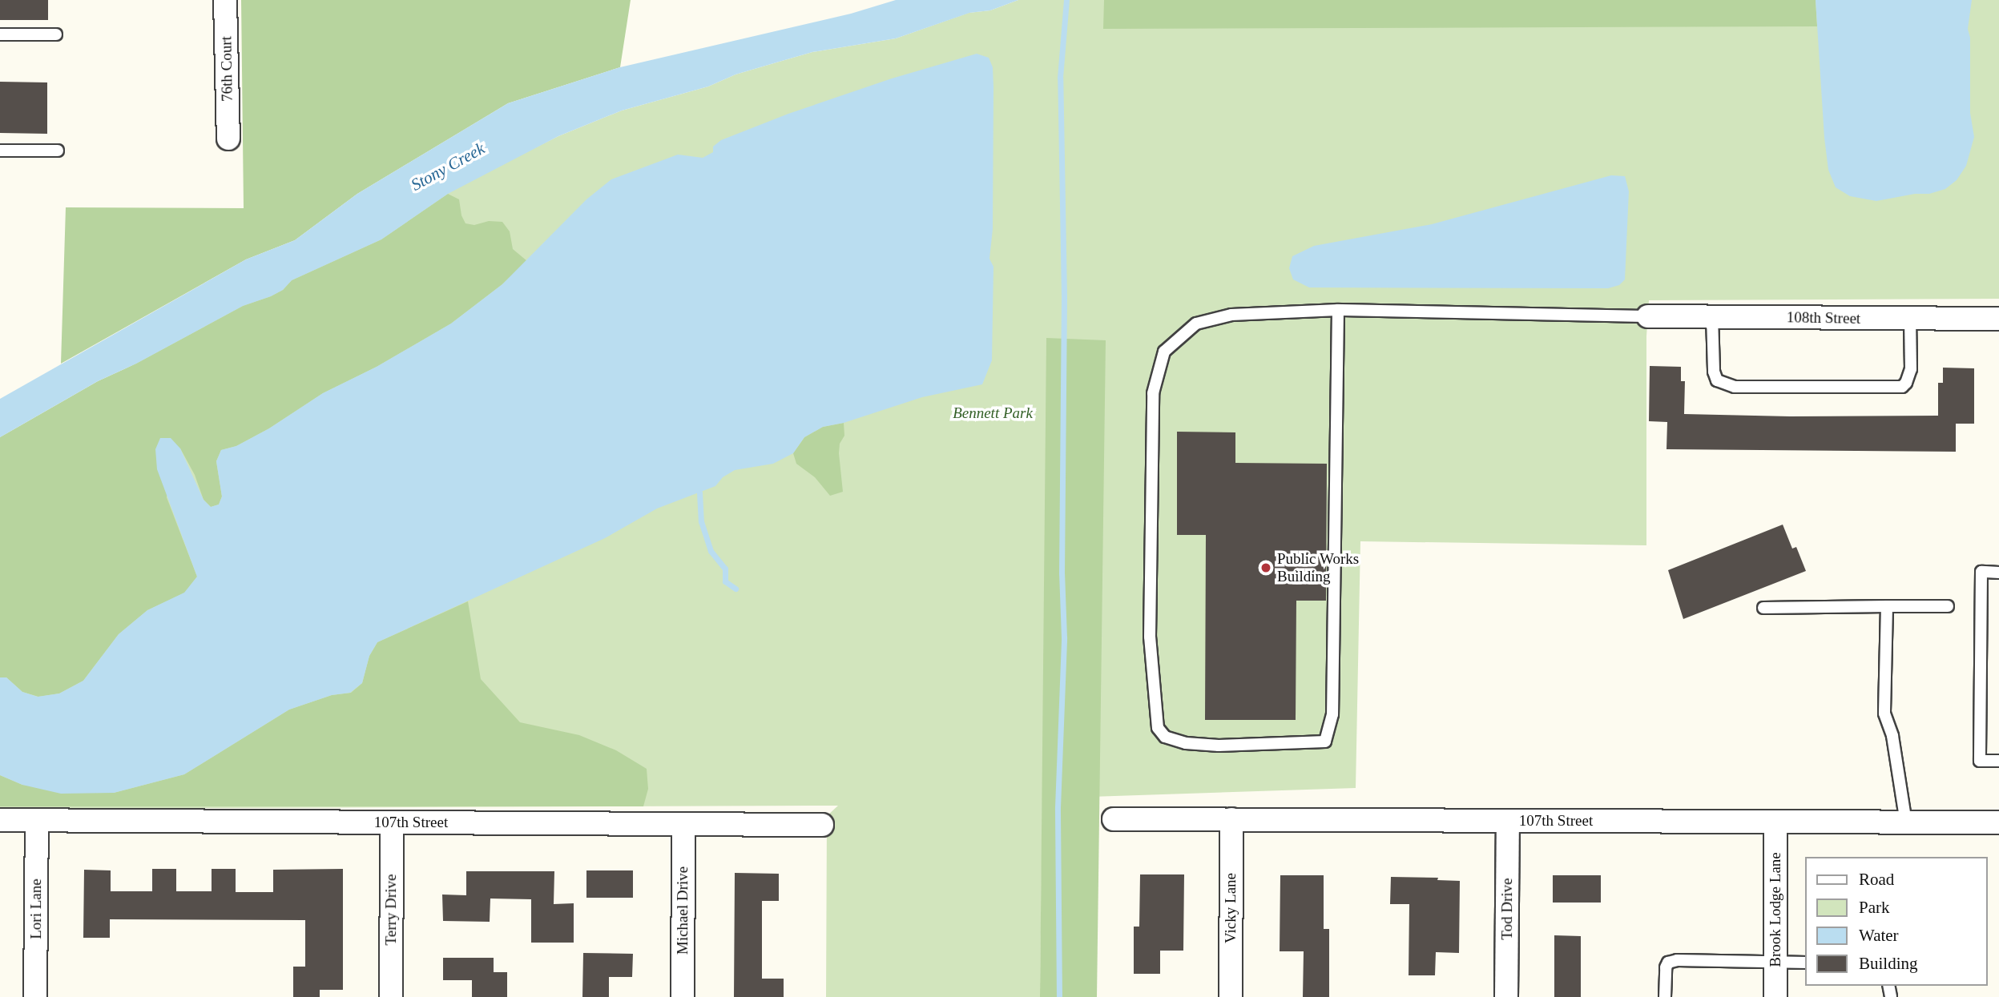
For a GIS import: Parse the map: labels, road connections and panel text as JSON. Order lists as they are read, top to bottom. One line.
{"streets":{"street":["76th Court","108th Street","107th Street","Vicky Lane","Lori Lane","Tod Drive","Terry Drive","Brook Lodge Lane","Michael Drive"]},"crossings":[["107th Street","Vicky Lane"],["107th Street","Lori Lane"],["107th Street","Tod Drive"],["107th Street","Terry Drive"],["107th Street","Brook Lodge Lane"],["107th Street","Michael Drive"]],"water":["Stony Creek"],"parks":["Bennett Park"],"places":["Public Works Building"],"legend":["Road","Park","Water","Building"]}
